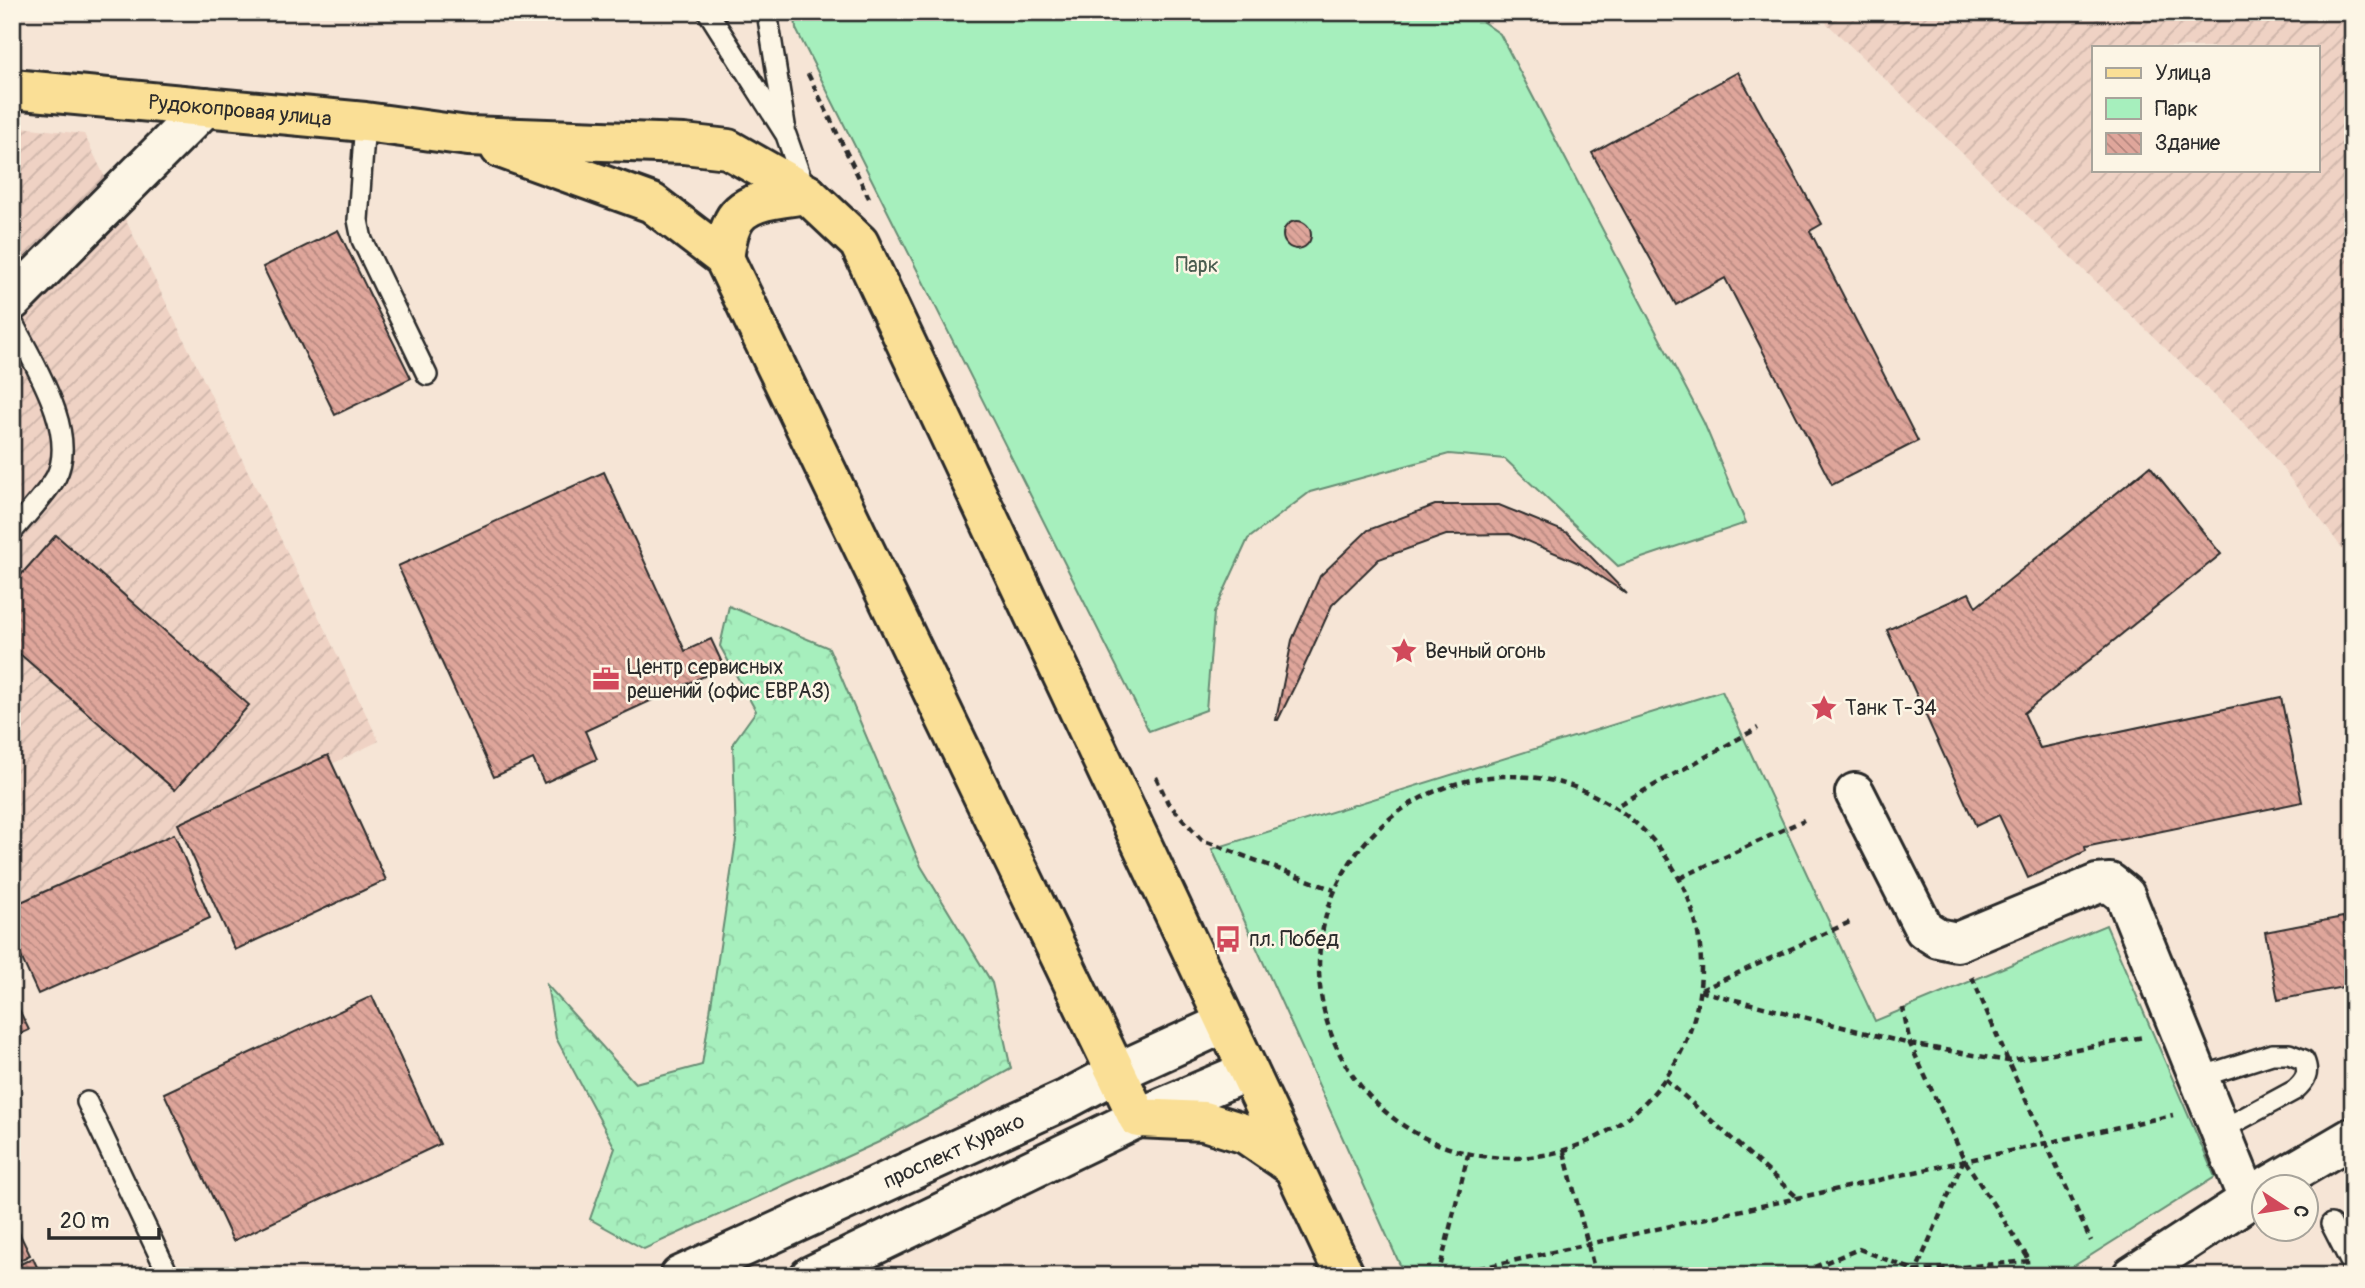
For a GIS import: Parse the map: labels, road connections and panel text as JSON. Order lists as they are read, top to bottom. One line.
{"streets":{"main road":["Рудокопровая улица"],"street":["проспект Курако"]},"parks":["Парк"],"places":{"place":["Вечный огонь","Танк Т-34"],"office":["Центр сервисных решений (офис ЕВРАЗ)"],"bus stop":["пл. Побед"]},"legend":["Улица","Парк","Здание"],"scale_bar":"20 m","north":"right"}
